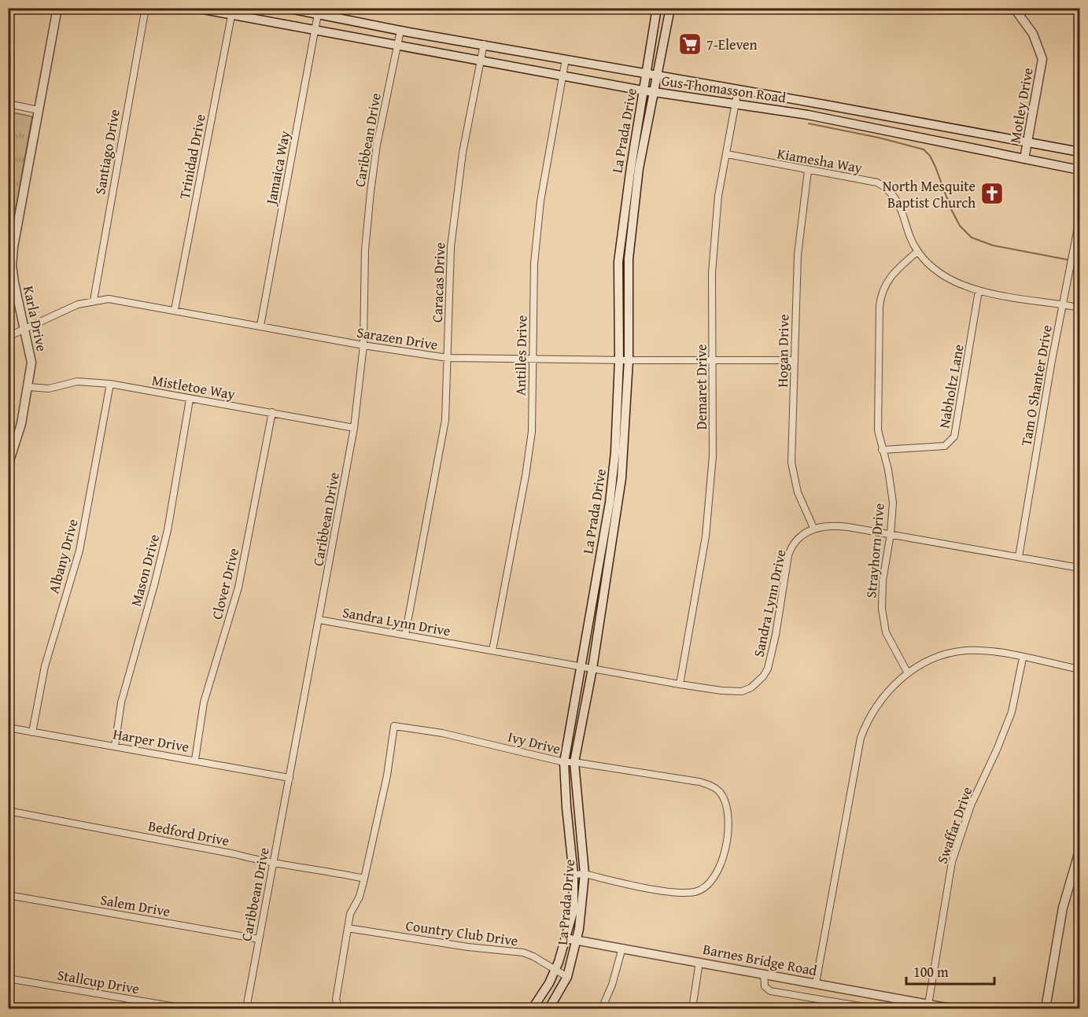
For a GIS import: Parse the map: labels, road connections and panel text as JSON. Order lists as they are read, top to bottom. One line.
{"streets":{"main road":["Gus Thomasson Road","Motley Drive","La Prada Drive","Karla Drive","Barnes Bridge Road"],"street":["Caribbean Drive","Santiago Drive","Trinidad Drive","Kiamesha Way","Jamaica Way","Caracas Drive","Sarazen Drive","Hogan Drive","Antilles Drive","Tam O Shanter Drive","Nabholtz Lane","Mistletoe Way","Demaret Drive","Strayhorn Drive","Albany Drive","Mason Drive","Clover Drive","Sandra Lynn Drive","Harper Drive","Ivy Drive","Swaffar Drive","Bedford Drive","Salem Drive","Country Club Drive","Stallcup Drive"]},"crossings":[["Gus Thomasson Road","Motley Drive"],["Gus Thomasson Road","La Prada Drive"],["Gus Thomasson Road","Caribbean Drive"],["Gus Thomasson Road","Trinidad Drive"],["Gus Thomasson Road","Jamaica Way"],["Gus Thomasson Road","Caracas Drive"],["Gus Thomasson Road","Antilles Drive"],["Gus Thomasson Road","Demaret Drive"],["La Prada Drive","Sarazen Drive"],["La Prada Drive","Sandra Lynn Drive"],["La Prada Drive","Ivy Drive"],["La Prada Drive","Country Club Drive"],["La Prada Drive","Barnes Bridge Road"],["Caribbean Drive","Sarazen Drive"],["Caribbean Drive","Mistletoe Way"],["Caribbean Drive","Sandra Lynn Drive"],["Caribbean Drive","Harper Drive"],["Caribbean Drive","Bedford Drive"],["Caribbean Drive","Salem Drive"],["Santiago Drive","Sarazen Drive"],["Trinidad Drive","Sarazen Drive"],["Kiamesha Way","Hogan Drive"],["Kiamesha Way","Tam O Shanter Drive"],["Kiamesha Way","Nabholtz Lane"],["Kiamesha Way","Demaret Drive"],["Kiamesha Way","Strayhorn Drive"],["Jamaica Way","Sarazen Drive"],["Caracas Drive","Sarazen Drive"],["Caracas Drive","Sandra Lynn Drive"],["Karla Drive","Sarazen Drive"],["Karla Drive","Mistletoe Way"],["Sarazen Drive","Hogan Drive"],["Sarazen Drive","Antilles Drive"],["Sarazen Drive","Demaret Drive"],["Hogan Drive","Sandra Lynn Drive"],["Antilles Drive","Sandra Lynn Drive"],["Nabholtz Lane","Strayhorn Drive"],["Mistletoe Way","Albany Drive"],["Mistletoe Way","Mason Drive"],["Mistletoe Way","Clover Drive"],["Demaret Drive","Sandra Lynn Drive"],["Albany Drive","Harper Drive"],["Mason Drive","Harper Drive"],["Clover Drive","Harper Drive"],["Ivy Drive","Bedford Drive"],["Ivy Drive","Country Club Drive"],["Swaffar Drive","Barnes Bridge Road"]],"places":{"supermarket":["7-Eleven"],"church":["North Mesquite Baptist Church"]},"scale_bar":"100 m"}
